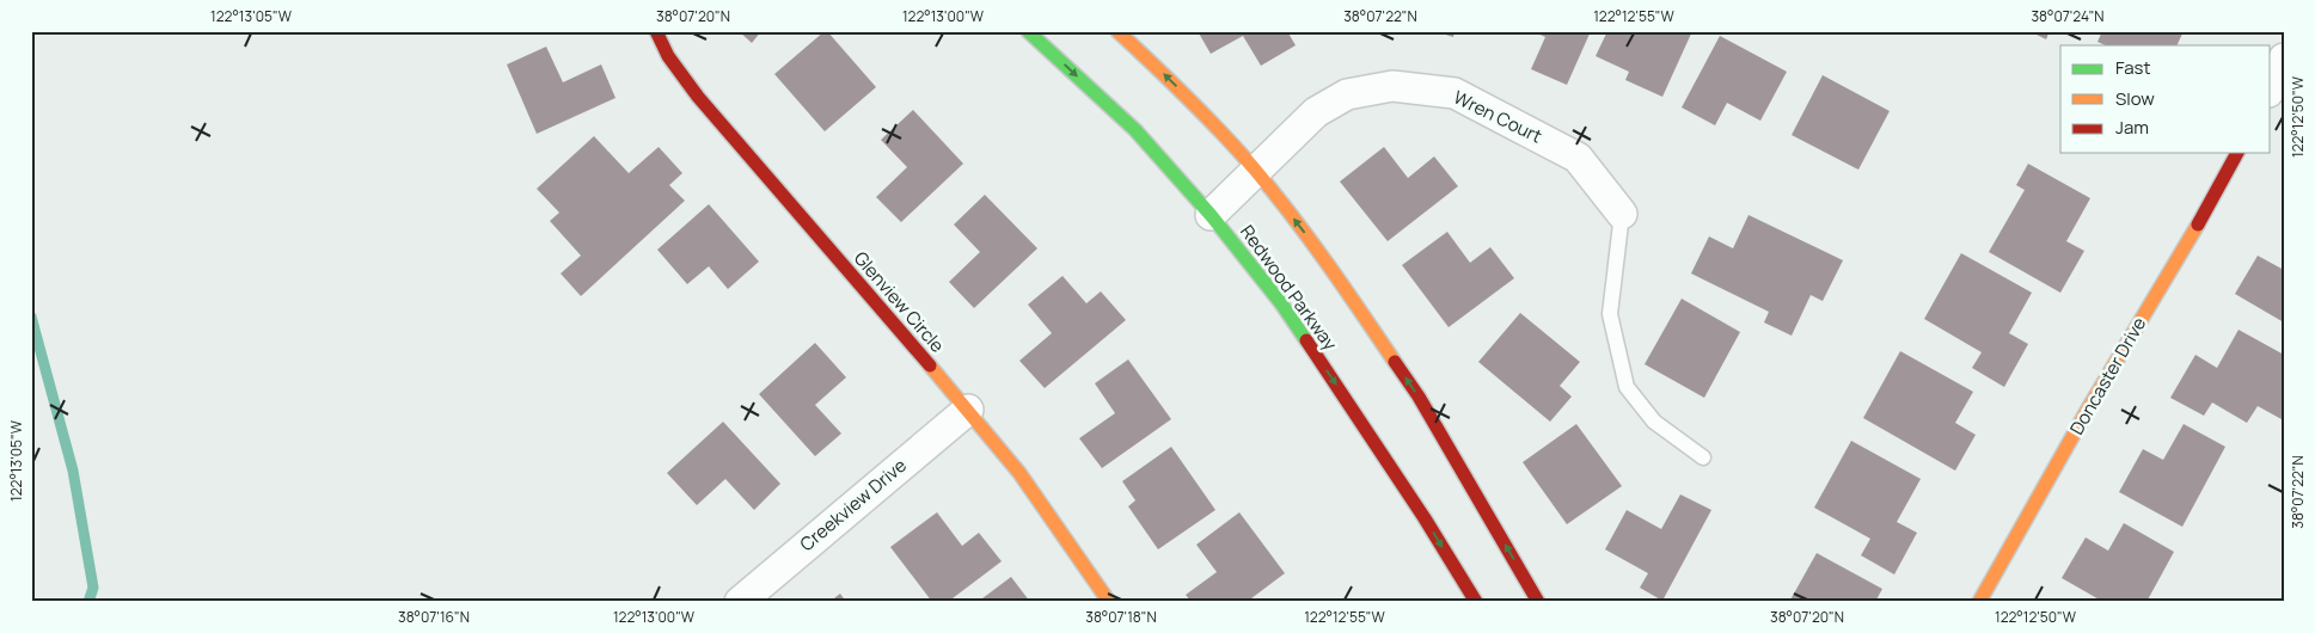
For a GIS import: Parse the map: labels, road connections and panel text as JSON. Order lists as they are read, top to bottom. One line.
{"streets":{"main road":["Redwood Parkway","Glenview Circle","Doncaster Drive"],"street":["Wren Court","Creekview Drive"]},"crossings":[["Wren Court","Redwood Parkway"],["Glenview Circle","Creekview Drive"]],"legend":["Fast","Slow","Jam"],"coordinates":["122°13'05\"W","38°07'20\"N","122°13'00\"W","38°07'22\"N","122°12'55\"W","38°07'24\"N","122°12'50\"W","38°07'16\"N","38°07'18\"N"]}
